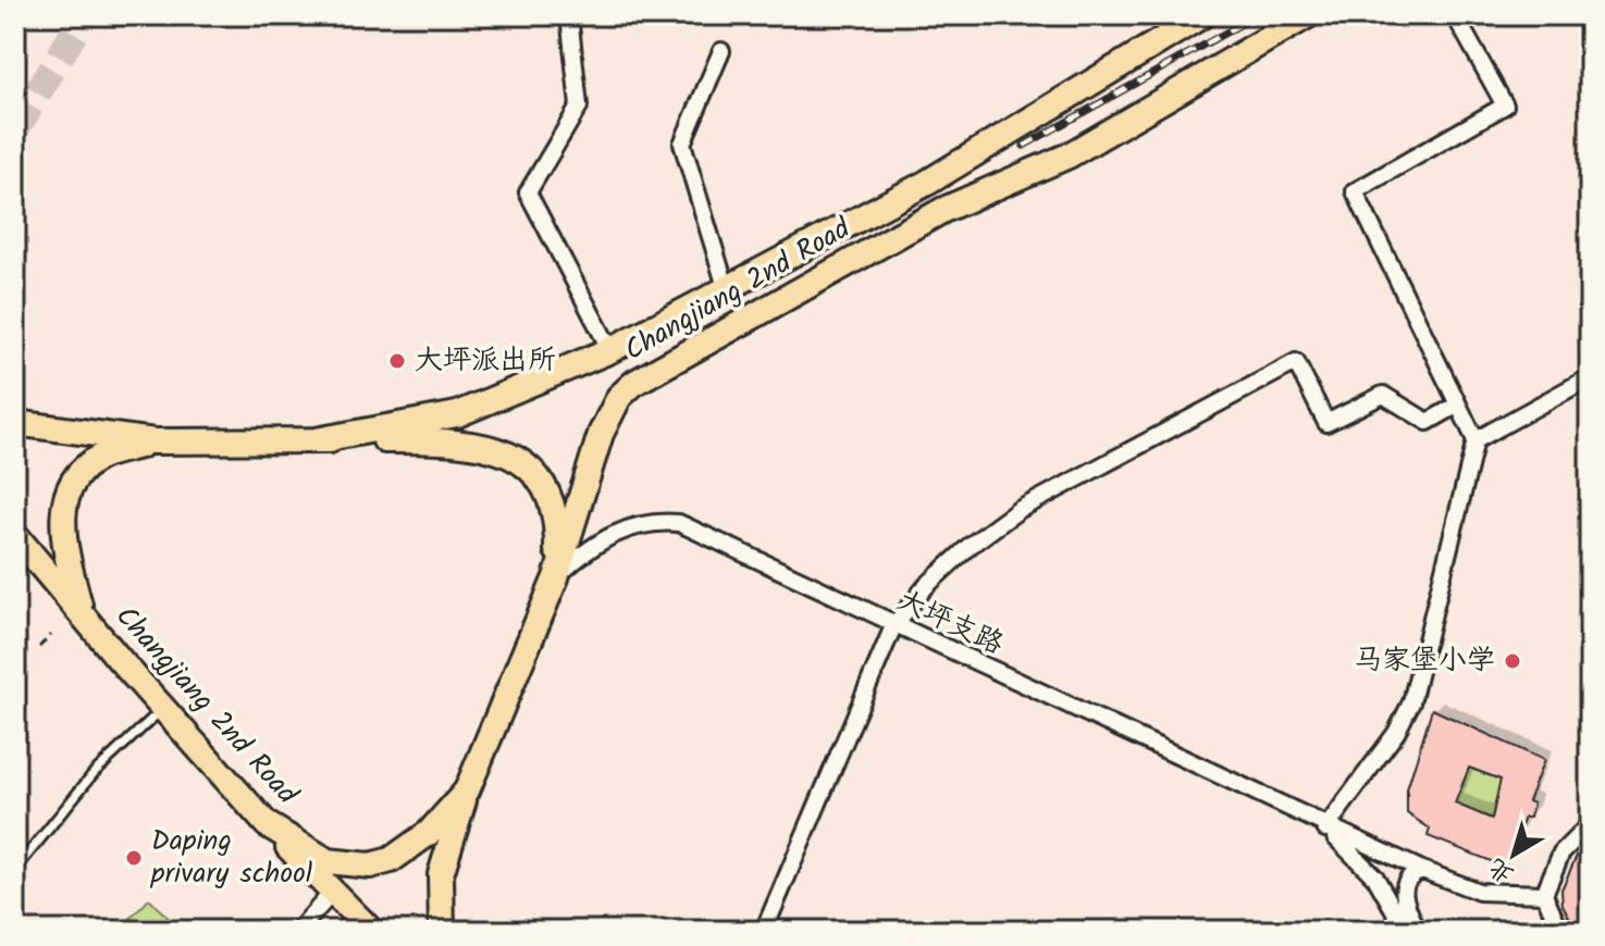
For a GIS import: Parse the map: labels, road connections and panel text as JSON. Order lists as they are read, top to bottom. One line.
{"streets":{"main road":["Changjiang 2nd Road"],"street":["大坪支路"]},"crossings":[["Changjiang 2nd Road","大坪支路"]],"places":["大坪派出所","马家堡小学","Daping privary school"],"north":"bottom left"}
